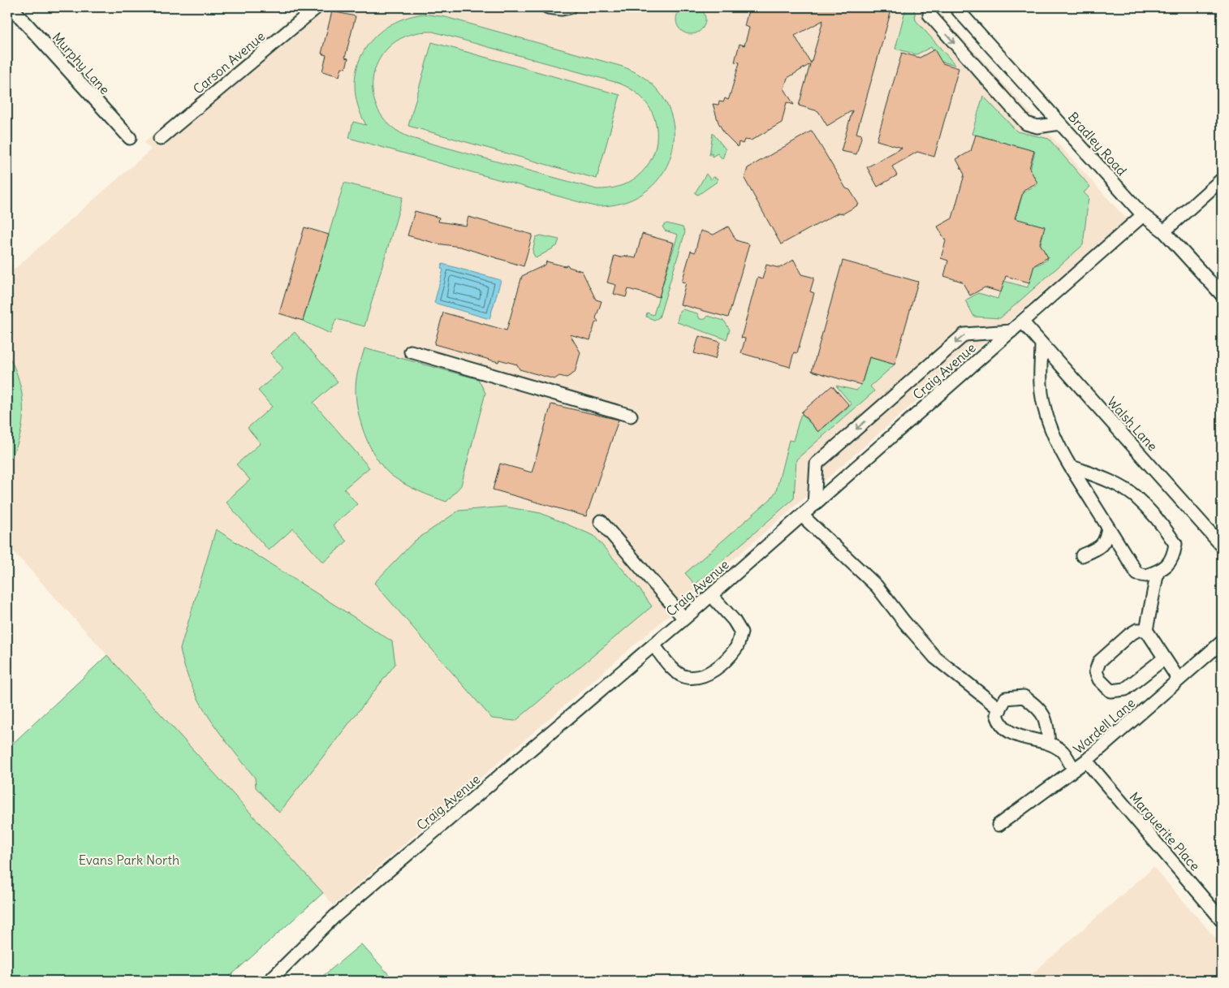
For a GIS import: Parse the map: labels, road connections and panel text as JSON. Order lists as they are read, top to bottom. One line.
{"streets":{"street":["Carson Avenue","Murphy Lane","Bradley Road","Craig Avenue","Walsh Lane","Wardell Lane","Marguerite Place"]},"crossings":[["Bradley Road","Craig Avenue"],["Craig Avenue","Walsh Lane"],["Wardell Lane","Marguerite Place"]],"parks":["Evans Park North"]}
